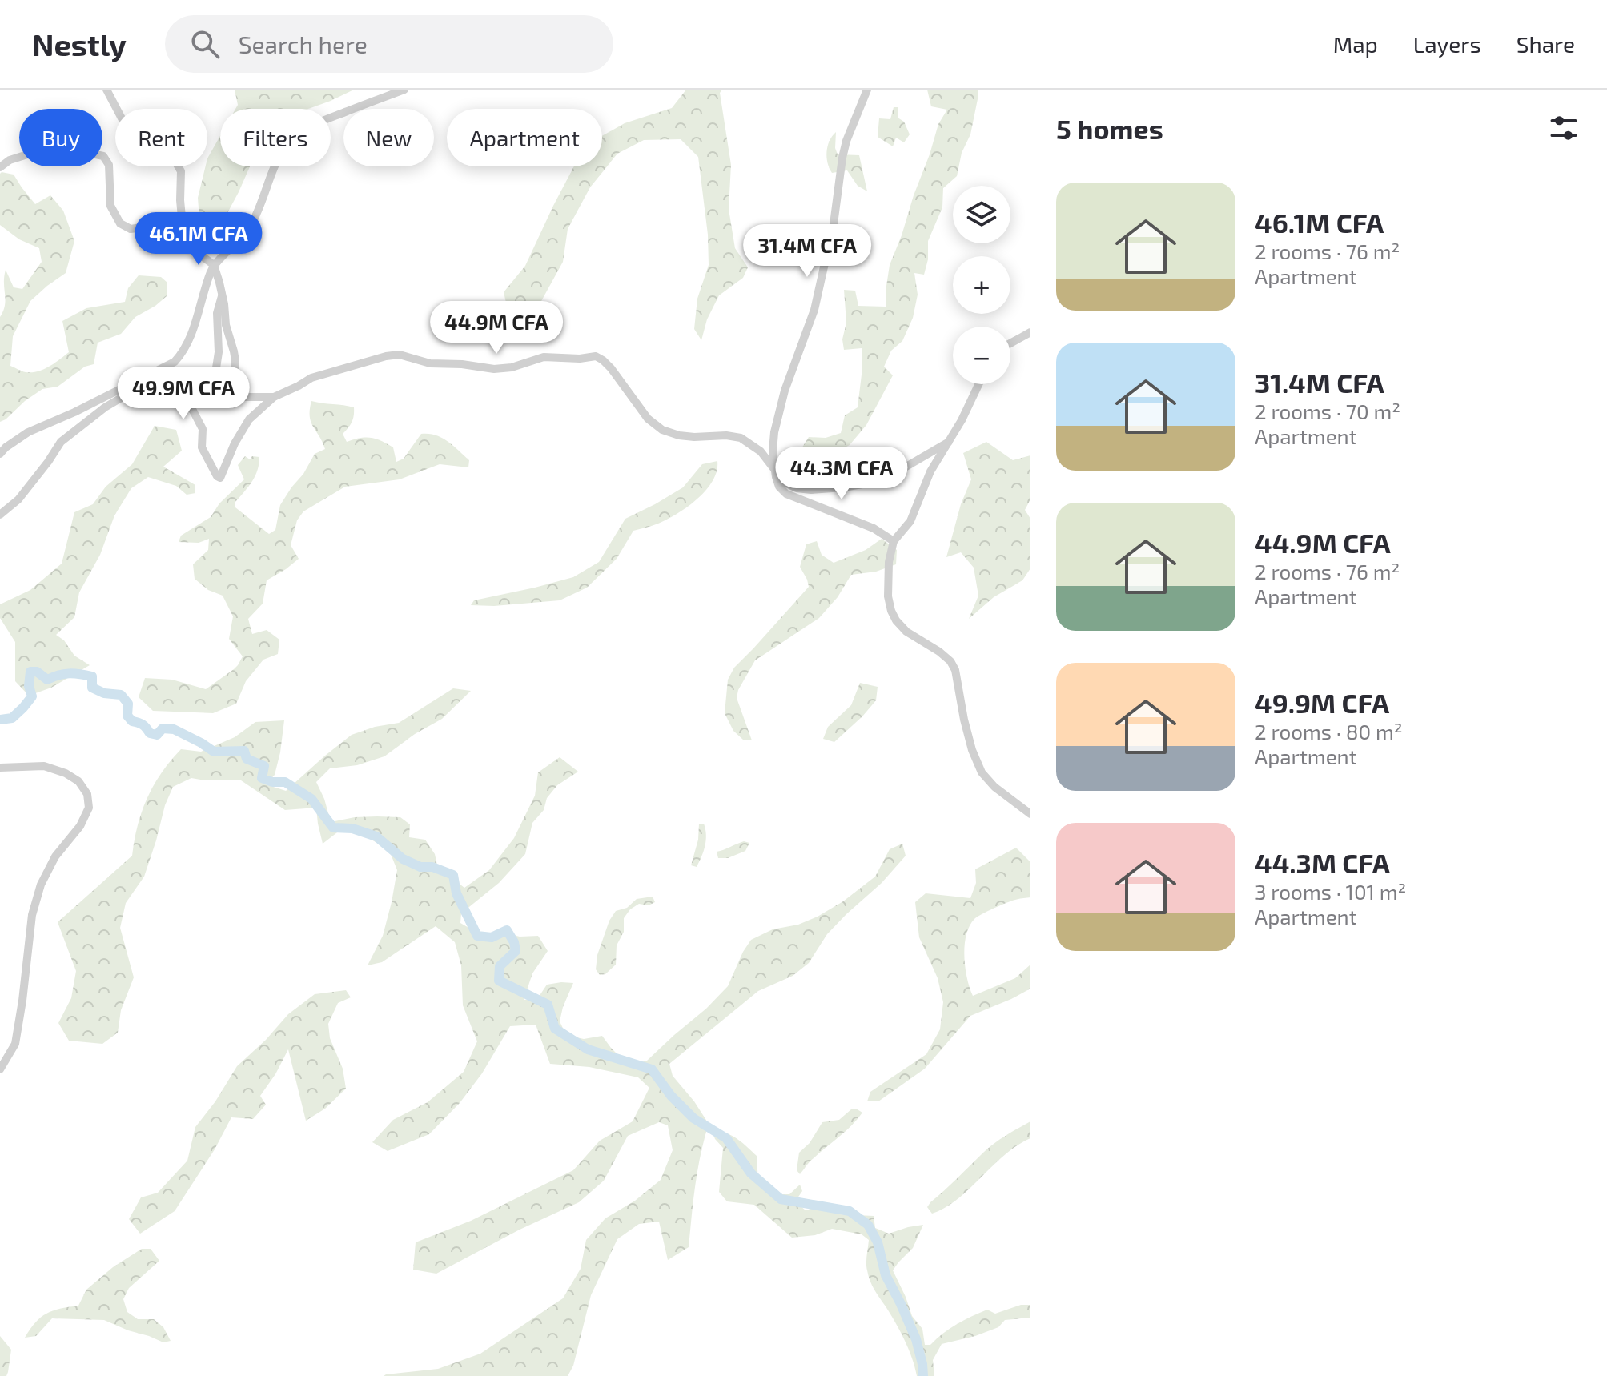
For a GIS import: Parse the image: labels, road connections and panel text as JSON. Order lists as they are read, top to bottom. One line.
{"page":{"header":"Nestly","search":"Search here","nav":["Map","Layers","Share"],"heading":"5 homes","chip":["Buy","Rent","Filters","New","Apartment"],"list":[{"name":"46.1M CFA","note":"2 rooms · 76 m² · Apartment"},{"name":"31.4M CFA","note":"2 rooms · 70 m² · Apartment"},{"name":"44.9M CFA","note":"2 rooms · 76 m² · Apartment"},{"name":"49.9M CFA","note":"2 rooms · 80 m² · Apartment"},{"name":"44.3M CFA","note":"3 rooms · 101 m² · Apartment"}],"map_buttons":["+","−"],"price":["46.1M CFA","31.4M CFA","44.9M CFA","49.9M CFA","44.3M CFA"]}}
